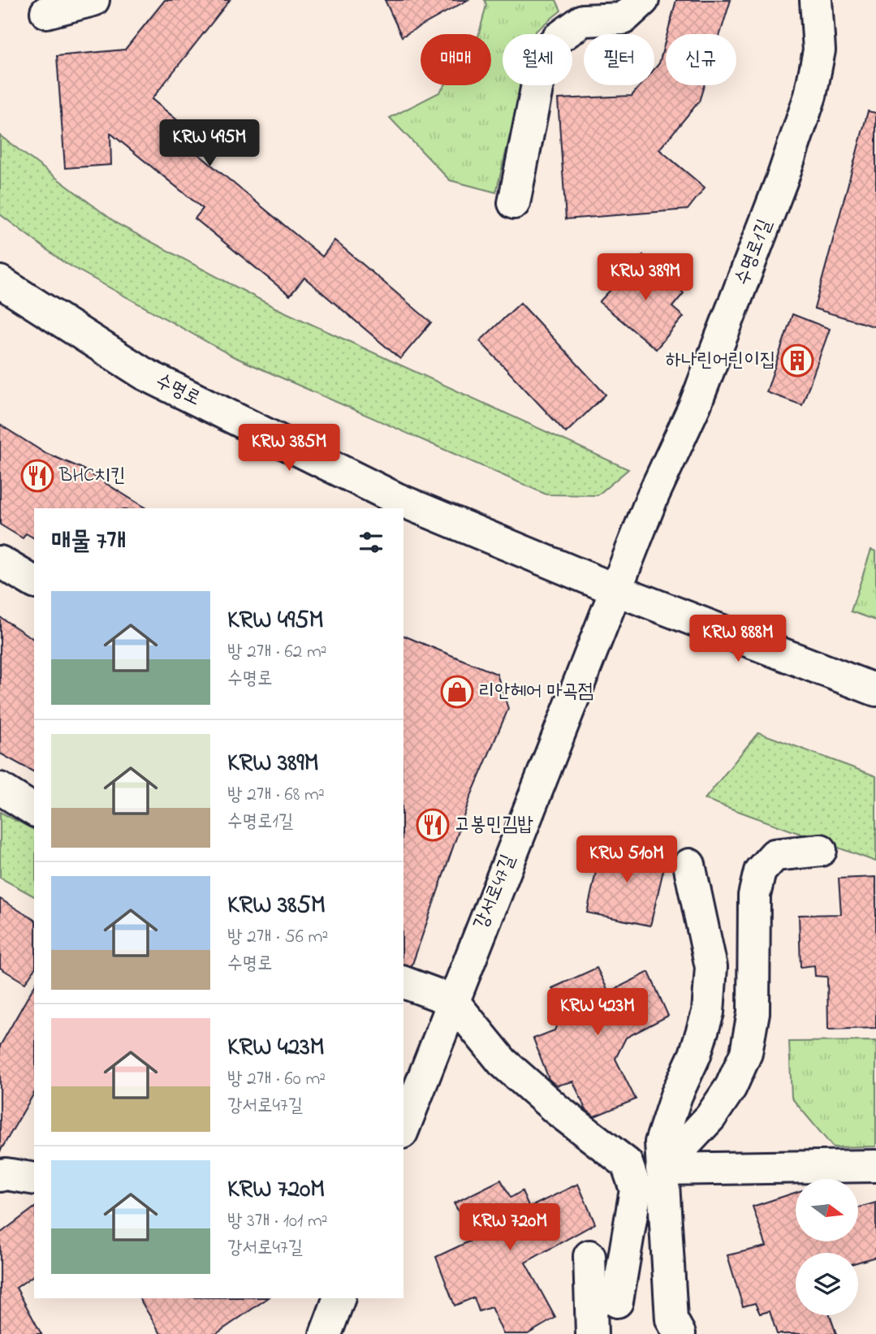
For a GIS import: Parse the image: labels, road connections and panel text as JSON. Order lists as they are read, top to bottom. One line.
{"streets":{"street":["수명로1길","수명로","강서로47길"]},"crossings":[["수명로1길","수명로"],["수명로1길","강서로47길"],["수명로","강서로47길"]],"places":{"building":["하나린어린이집"],"restaurant":["BHC치킨","고봉민김밥"],"shop":["리안헤어 마곡점"]},"north":"right","page":{"chip":["매매","월세","필터","신규"],"price":["KRW 495M","KRW 389M","KRW 385M","KRW 888M","KRW 510M","KRW 423M","KRW 720M"],"heading":"매물 7개","list":[{"name":"KRW 495M","note":"방 2개 · 62 m² · 수명로"},{"name":"KRW 389M","note":"방 2개 · 68 m² · 수명로1길"},{"name":"KRW 385M","note":"방 2개 · 56 m² · 수명로"},{"name":"KRW 423M","note":"방 2개 · 60 m² · 강서로47길"},{"name":"KRW 720M","note":"방 3개 · 101 m² · 강서로47길"}]}}
